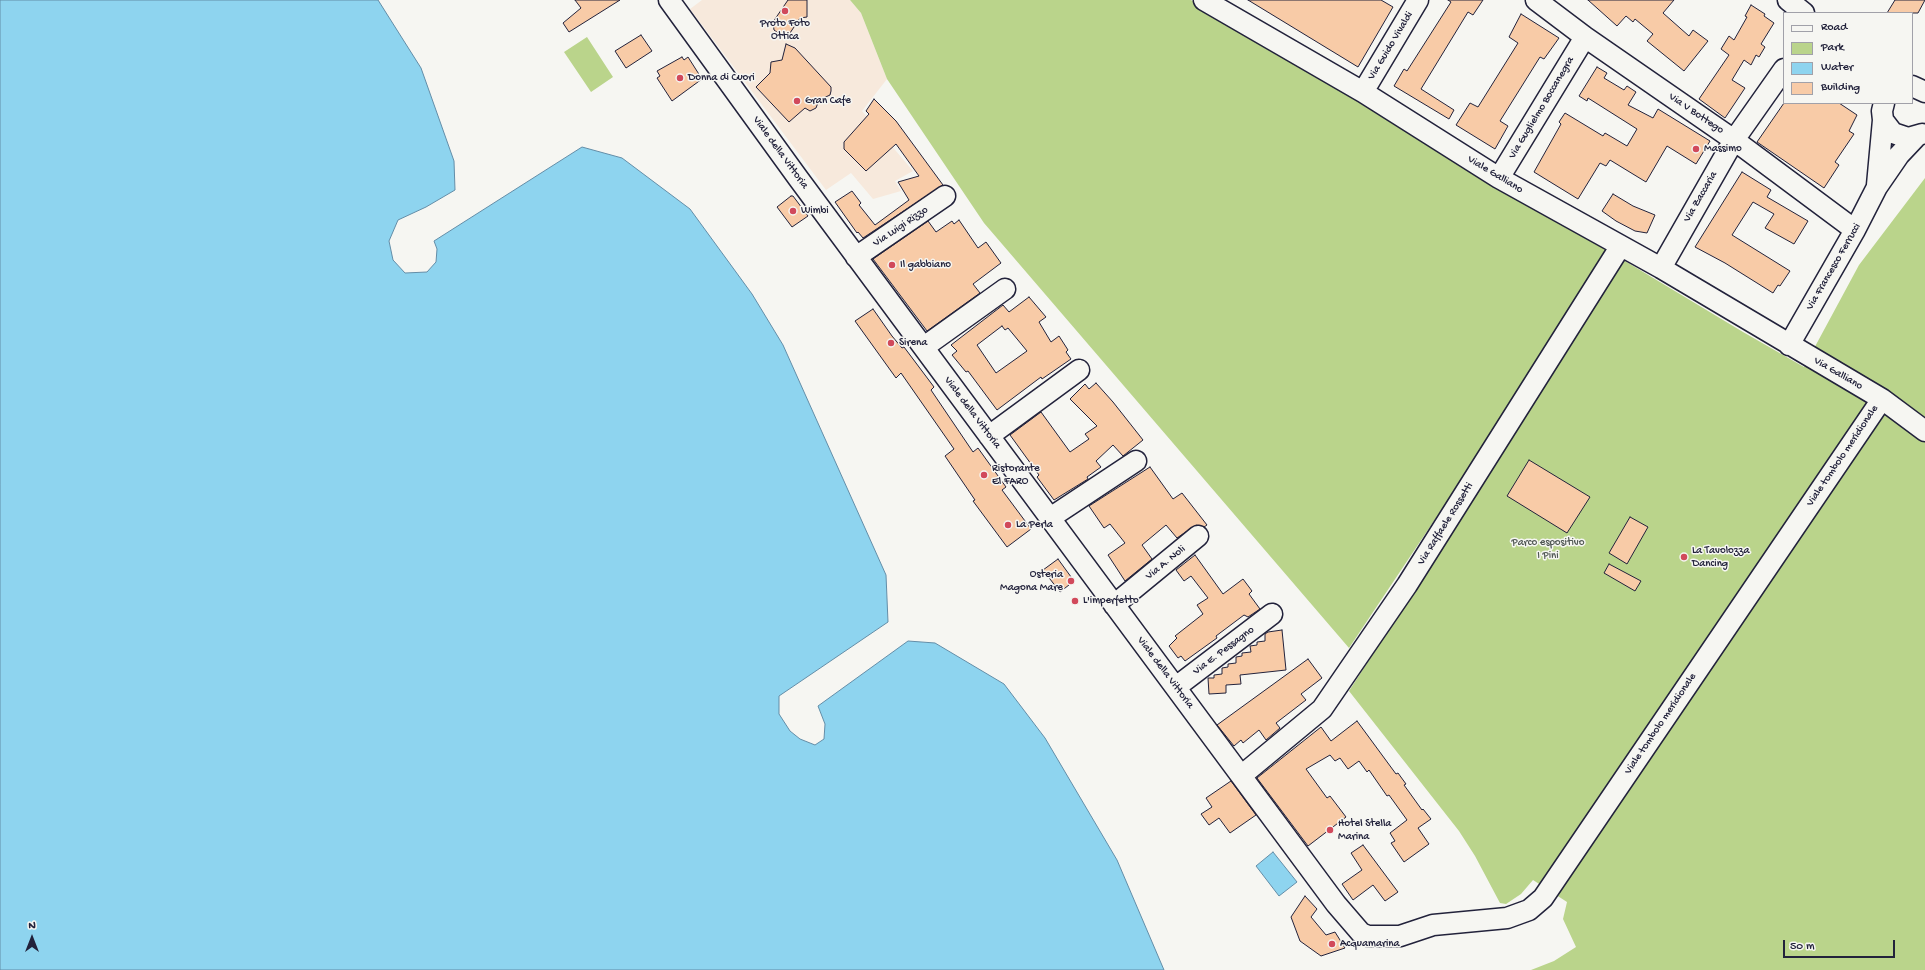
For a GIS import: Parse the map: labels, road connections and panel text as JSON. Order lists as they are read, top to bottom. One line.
{"streets":{"street":["Via Guido Vivaldi","Via Guglielmo Boccanegra","Via V Bottego","Viale della Vittoria","Viale Galliano","Via Zaccaria","Via Luigi Rizzo","Via Francesco Ferrucci","Via Galliano","Viale tombolo meridionale","Via Raffaele Rossetti","Via A. Noli","Via E. Pessagno"]},"crossings":[["Via Guido Vivaldi","Viale Galliano"],["Via Guglielmo Boccanegra","Via V Bottego"],["Via Guglielmo Boccanegra","Viale Galliano"],["Via V Bottego","Via Zaccaria"],["Via V Bottego","Via Francesco Ferrucci"],["Viale della Vittoria","Via Luigi Rizzo"],["Viale della Vittoria","Viale tombolo meridionale"],["Viale della Vittoria","Via Raffaele Rossetti"],["Viale della Vittoria","Via A. Noli"],["Viale della Vittoria","Via E. Pessagno"],["Viale Galliano","Via Zaccaria"],["Viale Galliano","Via Francesco Ferrucci"],["Viale Galliano","Via Galliano"],["Viale Galliano","Via Raffaele Rossetti"],["Via Francesco Ferrucci","Via Galliano"],["Via Galliano","Viale tombolo meridionale"]],"parks":["Parco espositivo I Pini"],"places":["Proto Foto Ottica","Donna di Cuori","Gran Cafe","Massimo","Wimbi","Il gabbiano","Sirena","Ristorante El FARO","La Perla","La Tavolozza Dancing","Osteria Magona Mare","L'imperfetto","Hotel Stella Marina","Acquamarina"],"legend":["Road","Park","Water","Building"],"scale_bar":"50 m","north":"top"}
